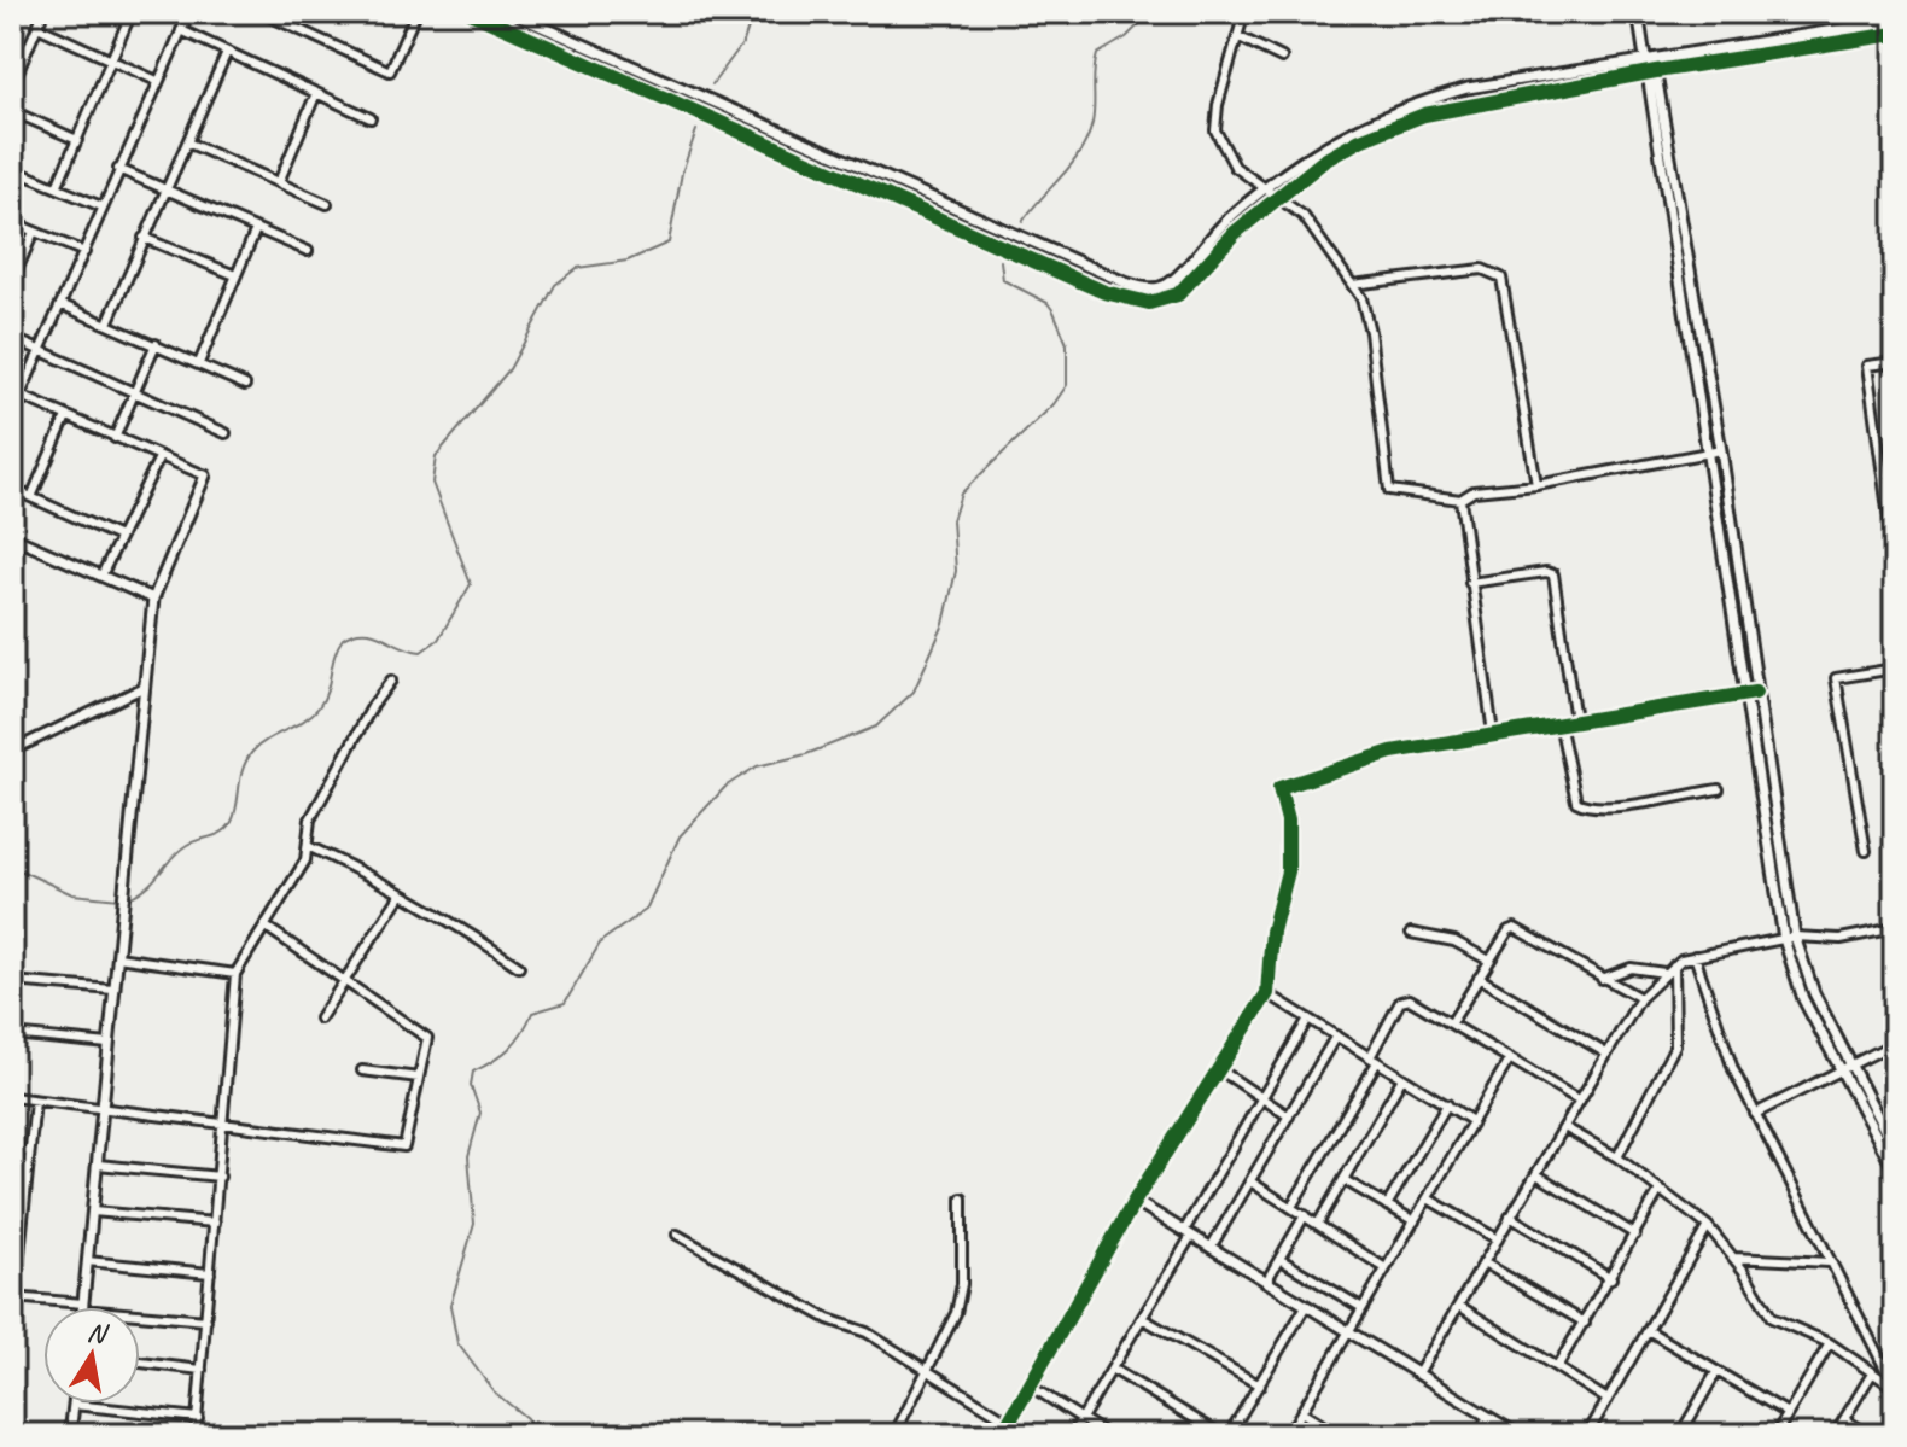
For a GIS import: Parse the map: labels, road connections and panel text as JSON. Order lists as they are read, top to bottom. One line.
{"north":"top"}
